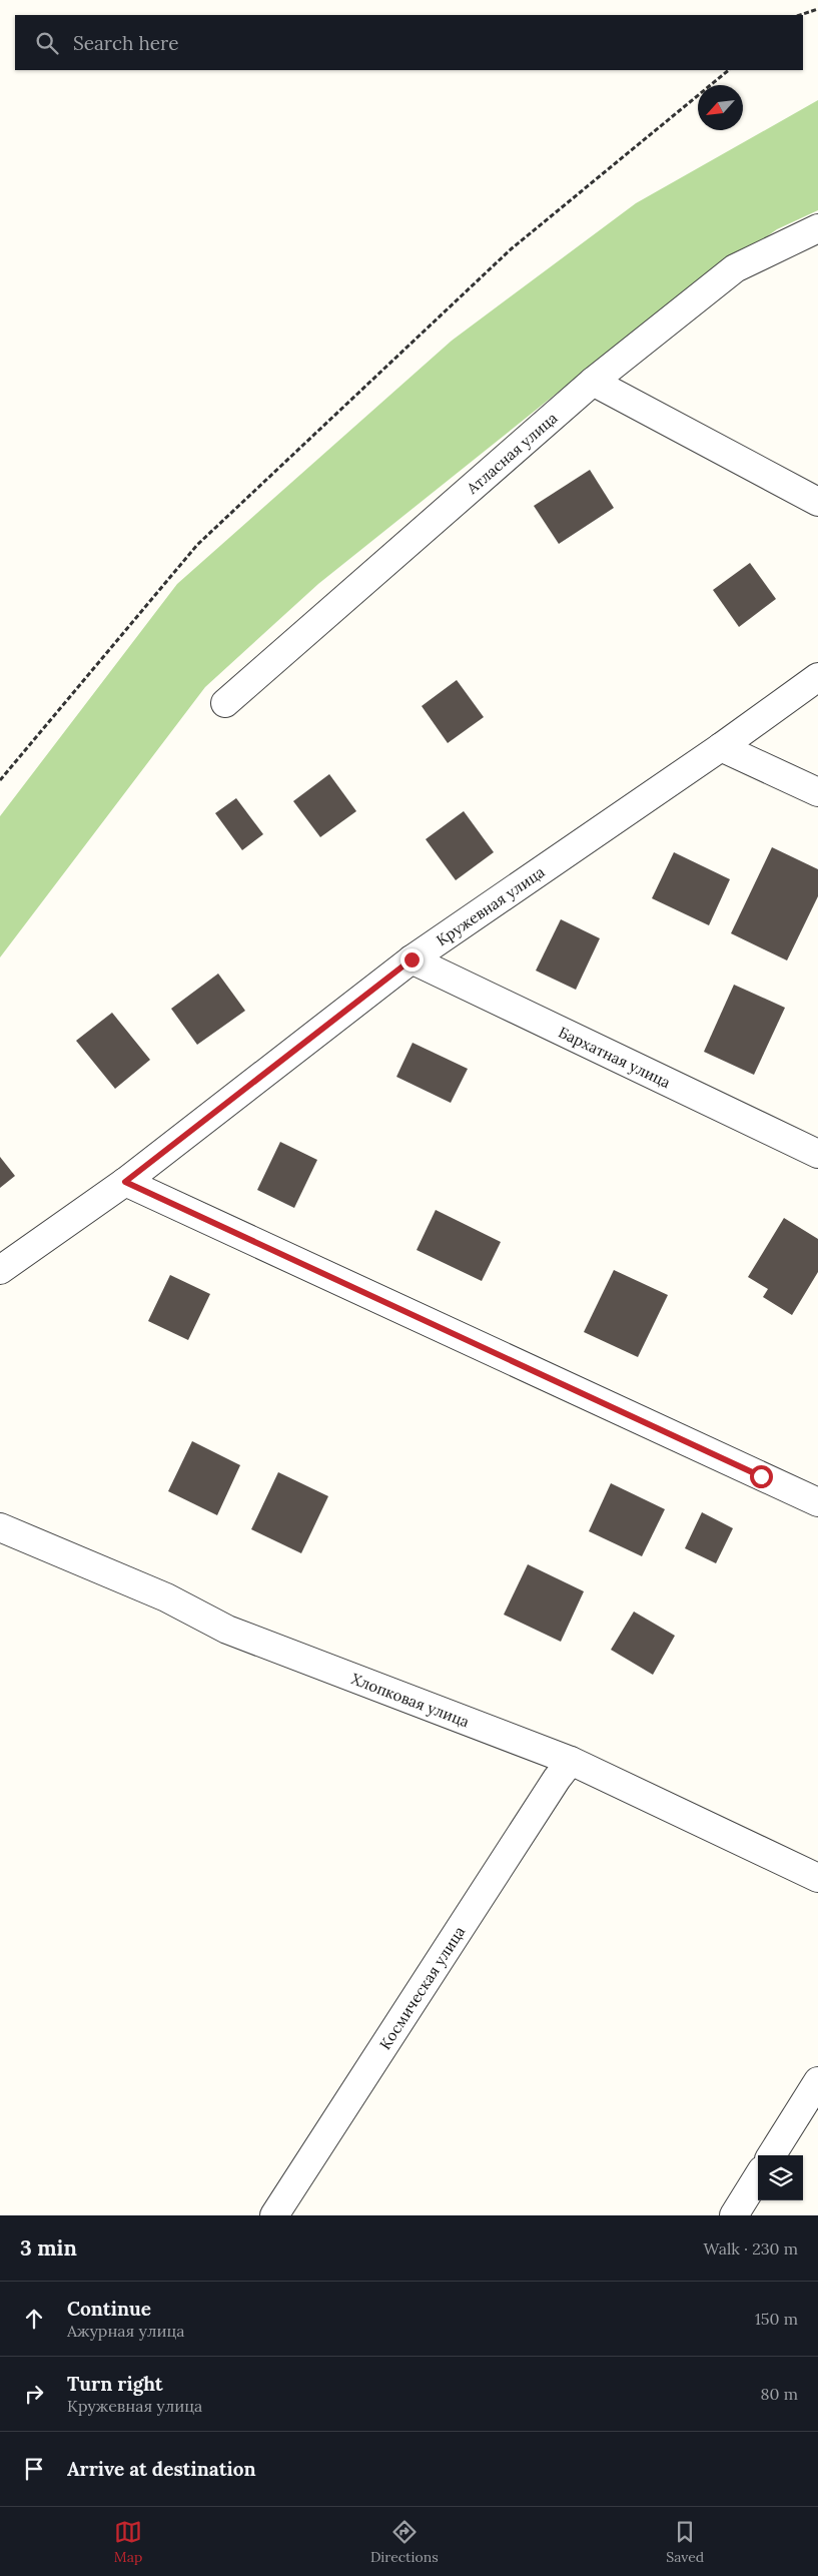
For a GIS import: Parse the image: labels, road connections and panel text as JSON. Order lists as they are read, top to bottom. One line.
{"streets":{"street":["Атласная улица","Кружевная улица","Бархатная улица","Хлопковая улица","Космическая улица"]},"crossings":[["Кружевная улица","Бархатная улица"],["Хлопковая улица","Космическая улица"]],"north":"bottom left","page":{"search":"Search here","heading":["3 min","Walk · 230 m"],"list":[["Continue","Ажурная улица","150 m"],["Turn right","Кружевная улица","80 m"],"Arrive at destination"],"nav":["Map","Directions","Saved"]}}
